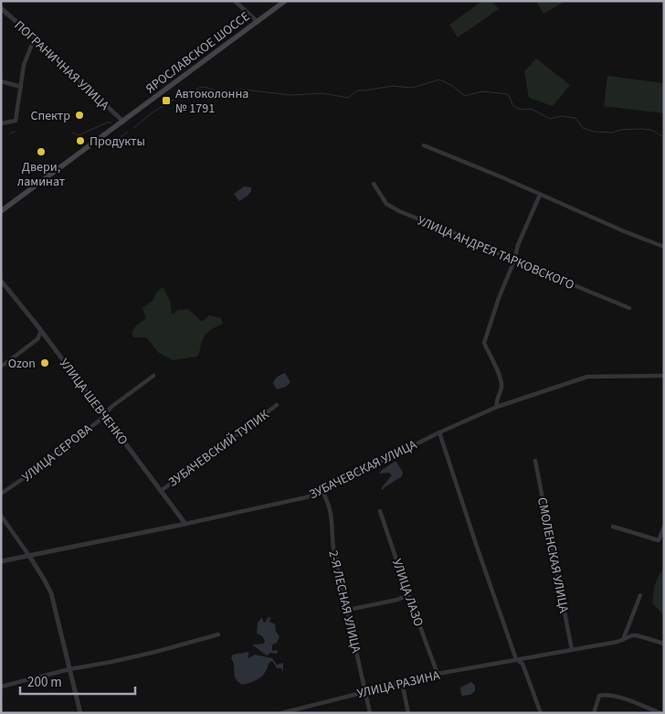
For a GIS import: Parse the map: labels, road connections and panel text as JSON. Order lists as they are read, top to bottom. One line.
{"streets":{"main road":["ЯРОСЛАВСКОЕ ШОССЕ"],"street":["ПОГРАНИЧНАЯ УЛИЦА","УЛИЦА АНДРЕЯ ТАРКОВСКОГО","УЛИЦА ШЕВЧЕНКО","ЗУБАЧЕВСКИЙ ТУПИК","УЛИЦА СЕРОВА","ЗУБАЧЕВСКАЯ УЛИЦА","СМОЛЕНСКАЯ УЛИЦА","УЛИЦА ЛАЗО","2-Я ЛЕСНАЯ УЛИЦА","УЛИЦА РАЗИНА"]},"crossings":[["ЯРОСЛАВСКОЕ ШОССЕ","ПОГРАНИЧНАЯ УЛИЦА"],["УЛИЦА ШЕВЧЕНКО","ЗУБАЧЕВСКИЙ ТУПИК"],["УЛИЦА ШЕВЧЕНКО","УЛИЦА СЕРОВА"],["УЛИЦА ШЕВЧЕНКО","ЗУБАЧЕВСКАЯ УЛИЦА"],["ЗУБАЧЕВСКАЯ УЛИЦА","2-Я ЛЕСНАЯ УЛИЦА"],["СМОЛЕНСКАЯ УЛИЦА","УЛИЦА РАЗИНА"],["УЛИЦА ЛАЗО","УЛИЦА РАЗИНА"],["2-Я ЛЕСНАЯ УЛИЦА","УЛИЦА РАЗИНА"]],"places":{"transit":["Автоколонна № 1791"],"other":["Спектр","Продукты","Двери, ламинат","Ozon"]},"scale_bar":"200 m"}
